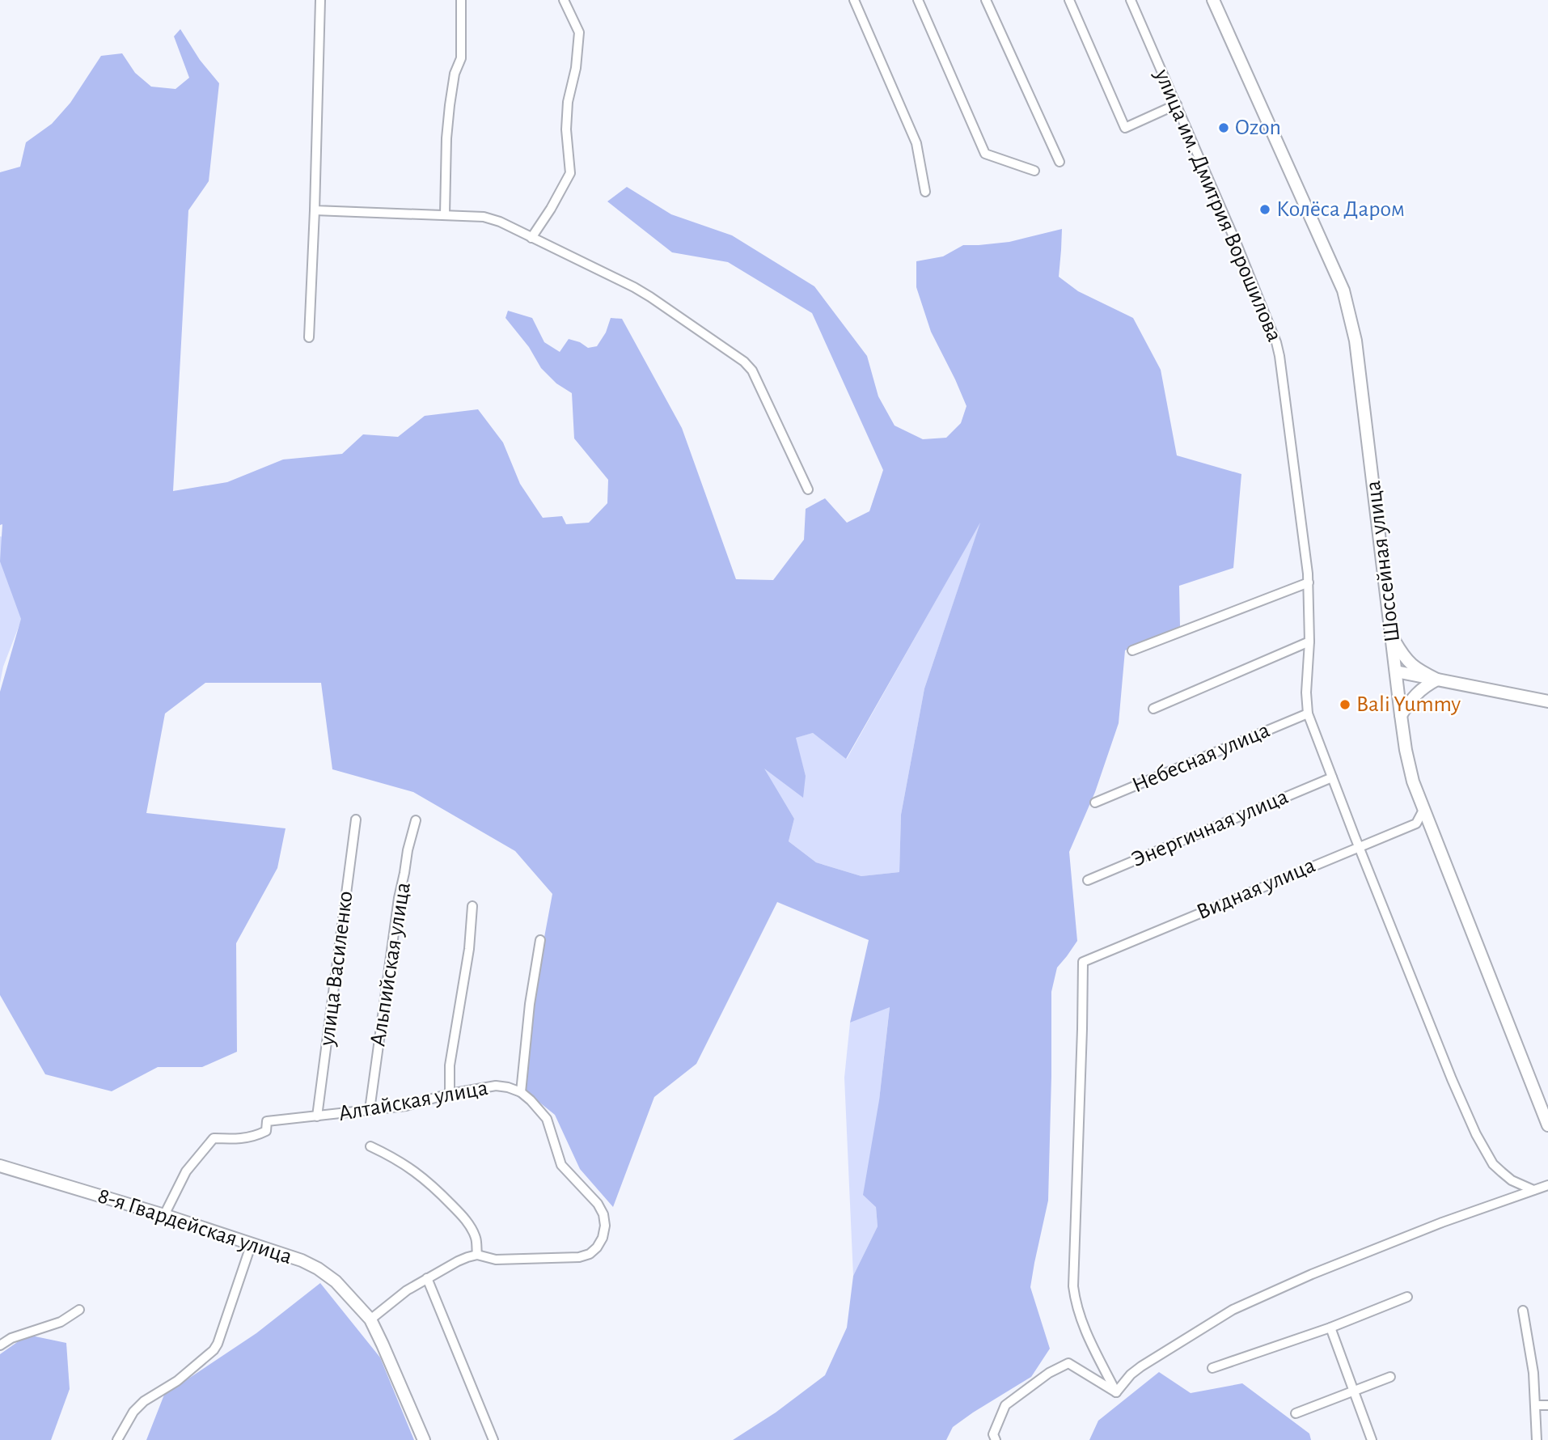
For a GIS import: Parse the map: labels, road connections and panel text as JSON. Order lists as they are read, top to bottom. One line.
{"streets":{"street":["улица им. Дмитрия Ворошилова","Шоссейная улица","Небесная улица","Энергичная улица","Видная улица","Альпийская улица","улица Василенко","Алтайская улица","8-я Гвардейская улица"]},"crossings":[["улица им. Дмитрия Ворошилова","Небесная улица"],["улица им. Дмитрия Ворошилова","Энергичная улица"],["улица им. Дмитрия Ворошилова","Видная улица"],["Шоссейная улица","Видная улица"],["Альпийская улица","Алтайская улица"],["улица Василенко","Алтайская улица"],["Алтайская улица","8-я Гвардейская улица"]],"places":["Ozon","Колёса Даром","Bali Yummy"]}
